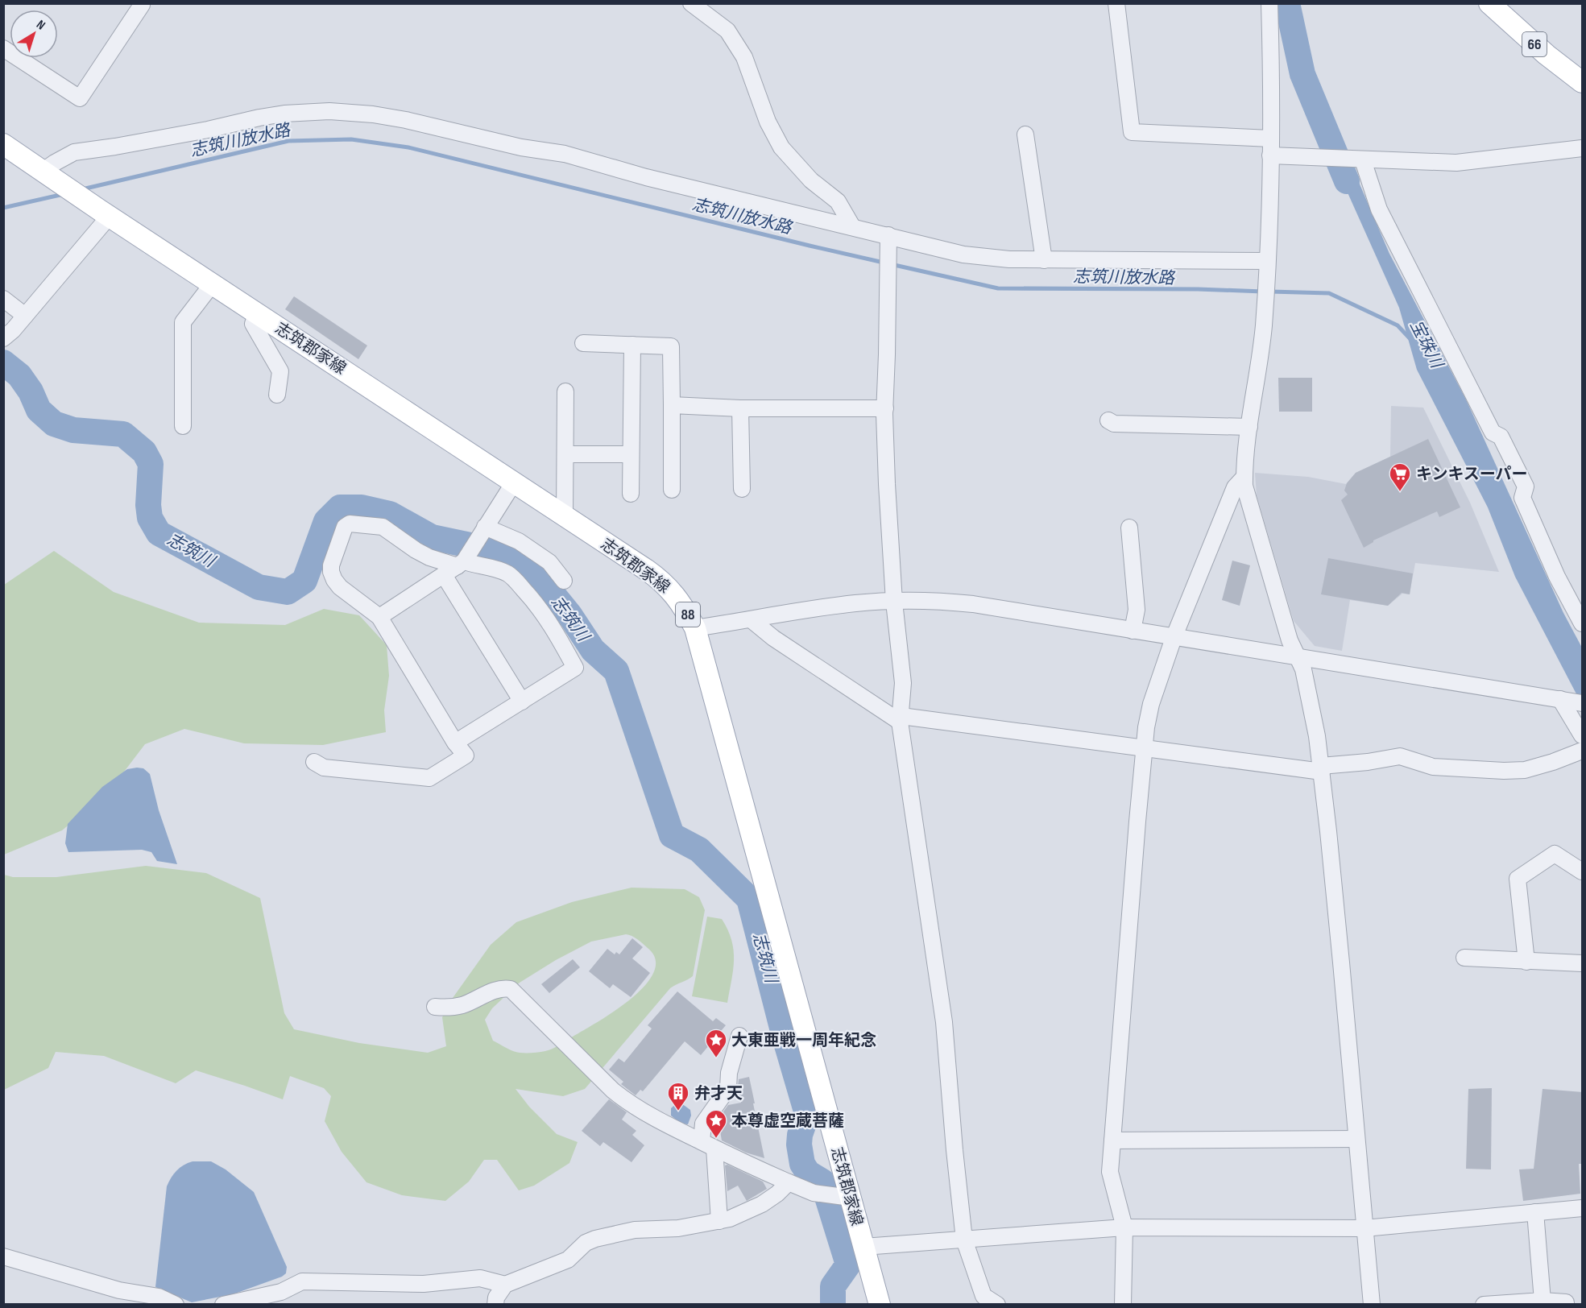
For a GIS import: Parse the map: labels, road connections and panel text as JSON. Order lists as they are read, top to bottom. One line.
{"streets":{"main road":["66","志筑郡家線","88"]},"water":["志筑川放水路","宝珠川","志筑川"],"places":{"supermarket":["キンキスーパー"],"place":["大東亜戦一周年紀念","本尊虚空蔵菩薩"],"building":["弁才天"]},"north":"top right"}
